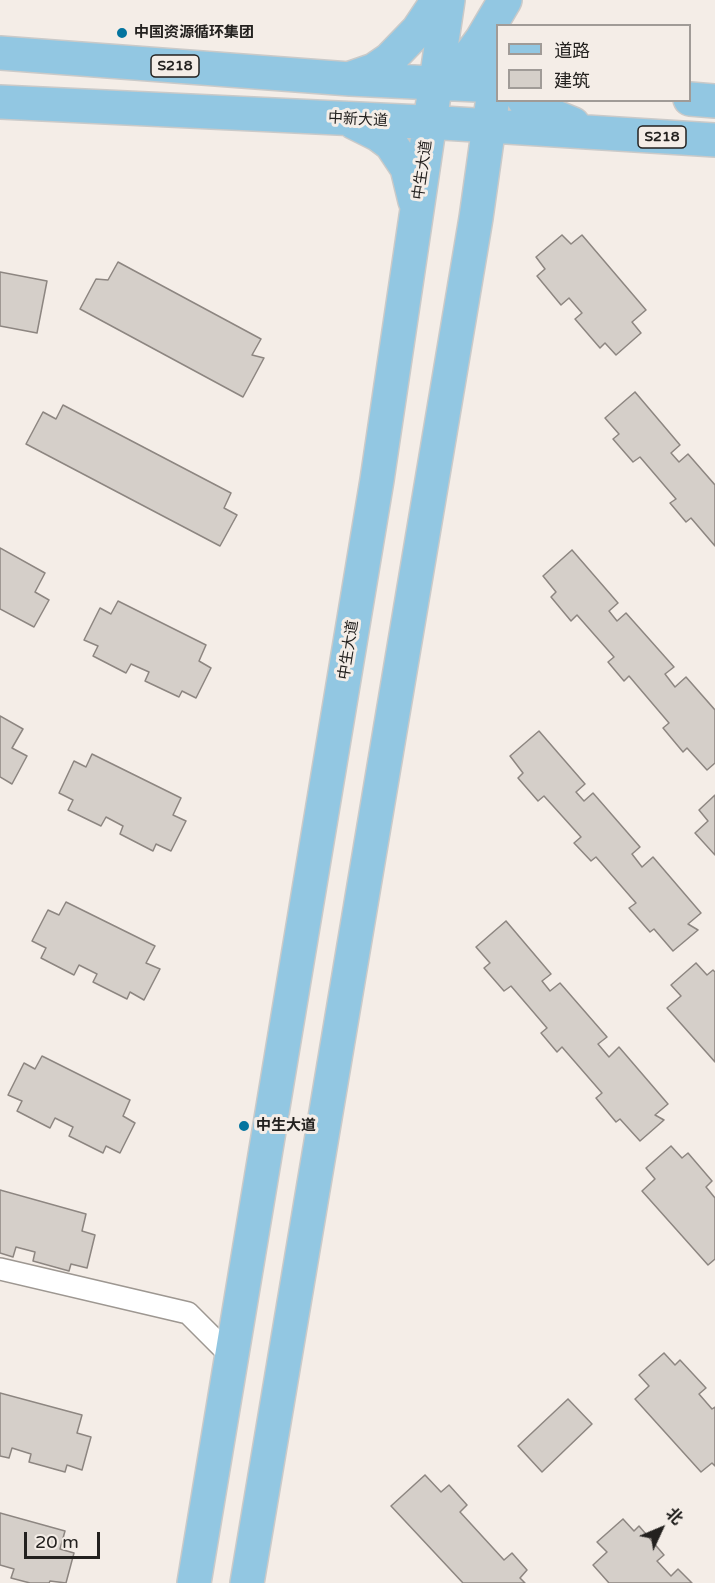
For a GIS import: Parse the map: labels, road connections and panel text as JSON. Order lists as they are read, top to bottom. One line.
{"streets":{"main road":["S218","中新大道","中生大道"]},"crossings":[["中新大道","中生大道"]],"places":["中国资源循环集团","中生大道"],"legend":["道路","建筑"],"scale_bar":"20 m","north":"top right"}
